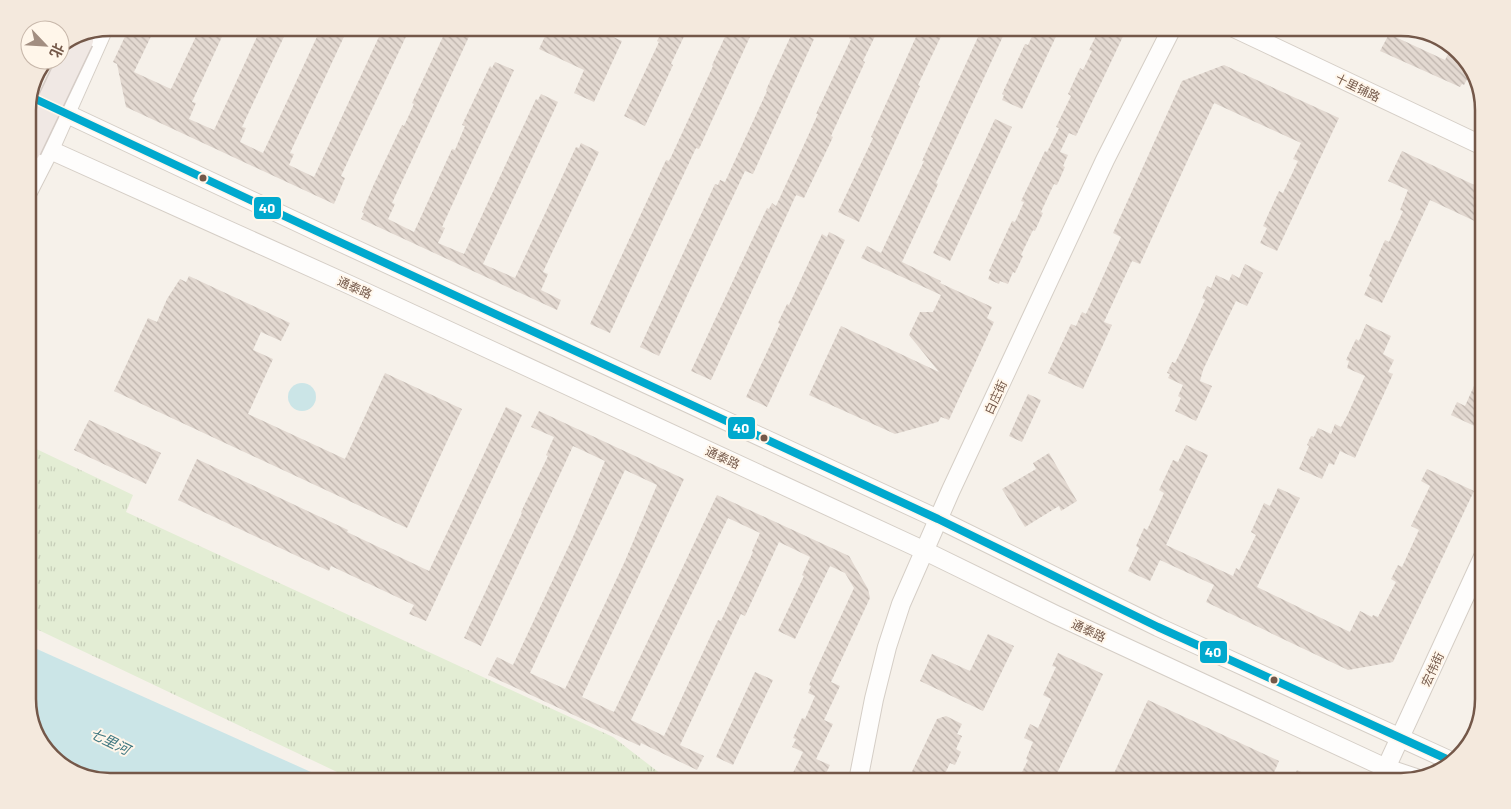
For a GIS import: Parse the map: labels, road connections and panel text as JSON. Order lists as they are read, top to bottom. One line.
{"streets":{"street":["十里铺路","通泰路","白庄街","宏伟街"]},"crossings":[["通泰路","白庄街"]],"water":["七里河"],"lines":["transit line 40"],"north":"bottom right"}
